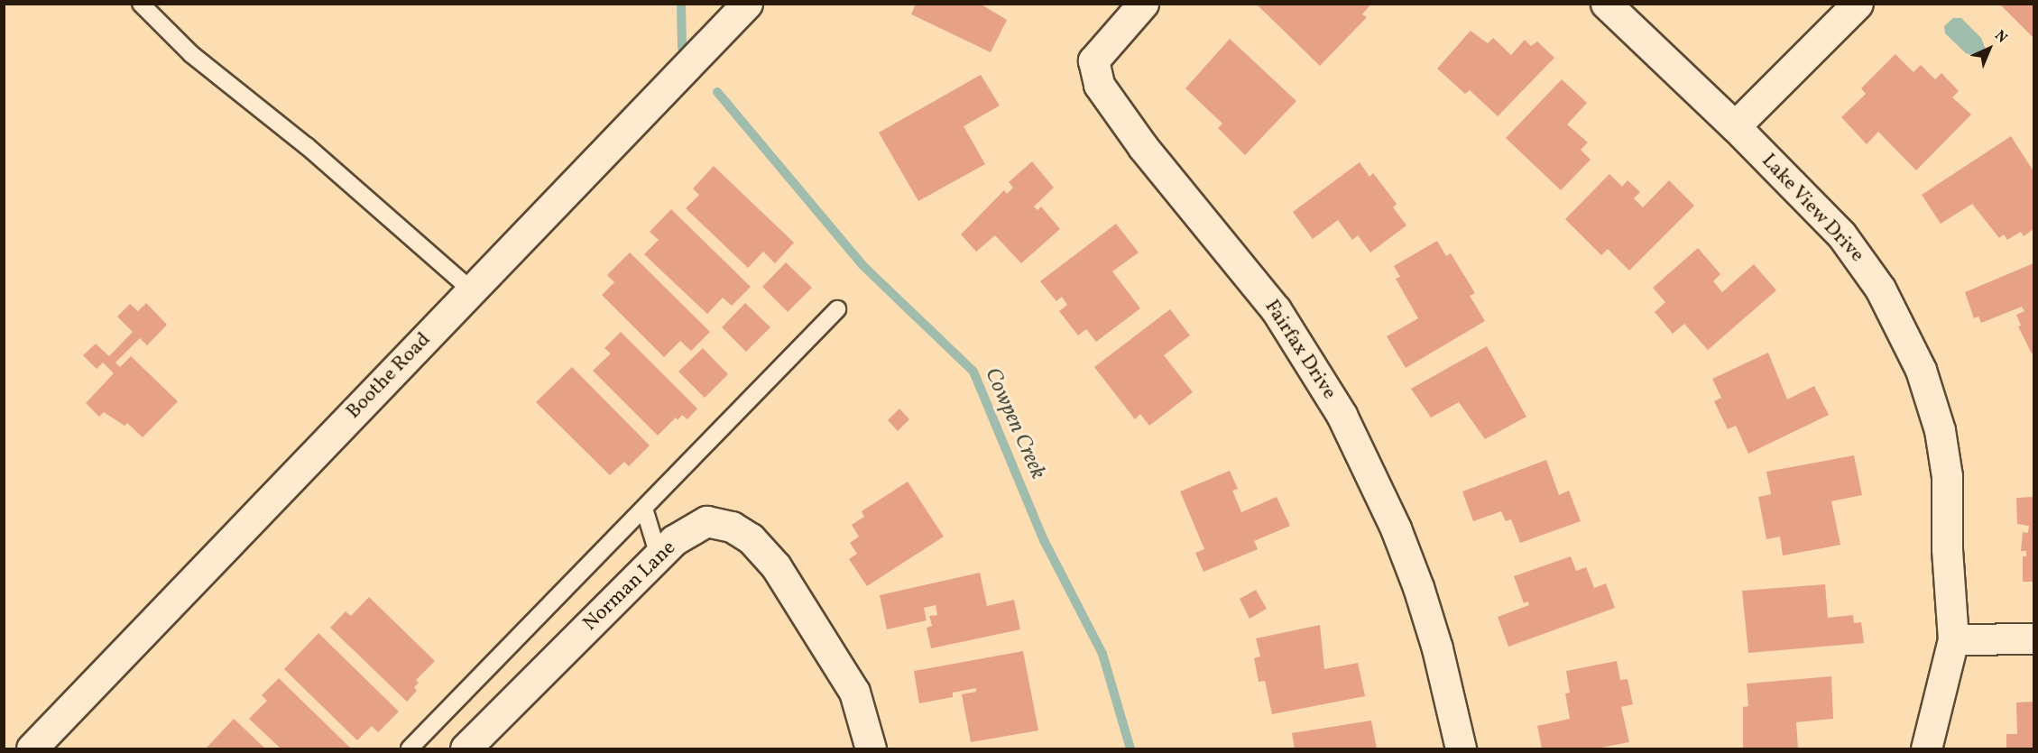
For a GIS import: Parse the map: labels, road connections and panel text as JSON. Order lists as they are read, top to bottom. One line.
{"streets":{"street":["Lake View Drive","Fairfax Drive","Boothe Road","Norman Lane"]},"water":["Cowpen Creek"],"north":"top right"}
